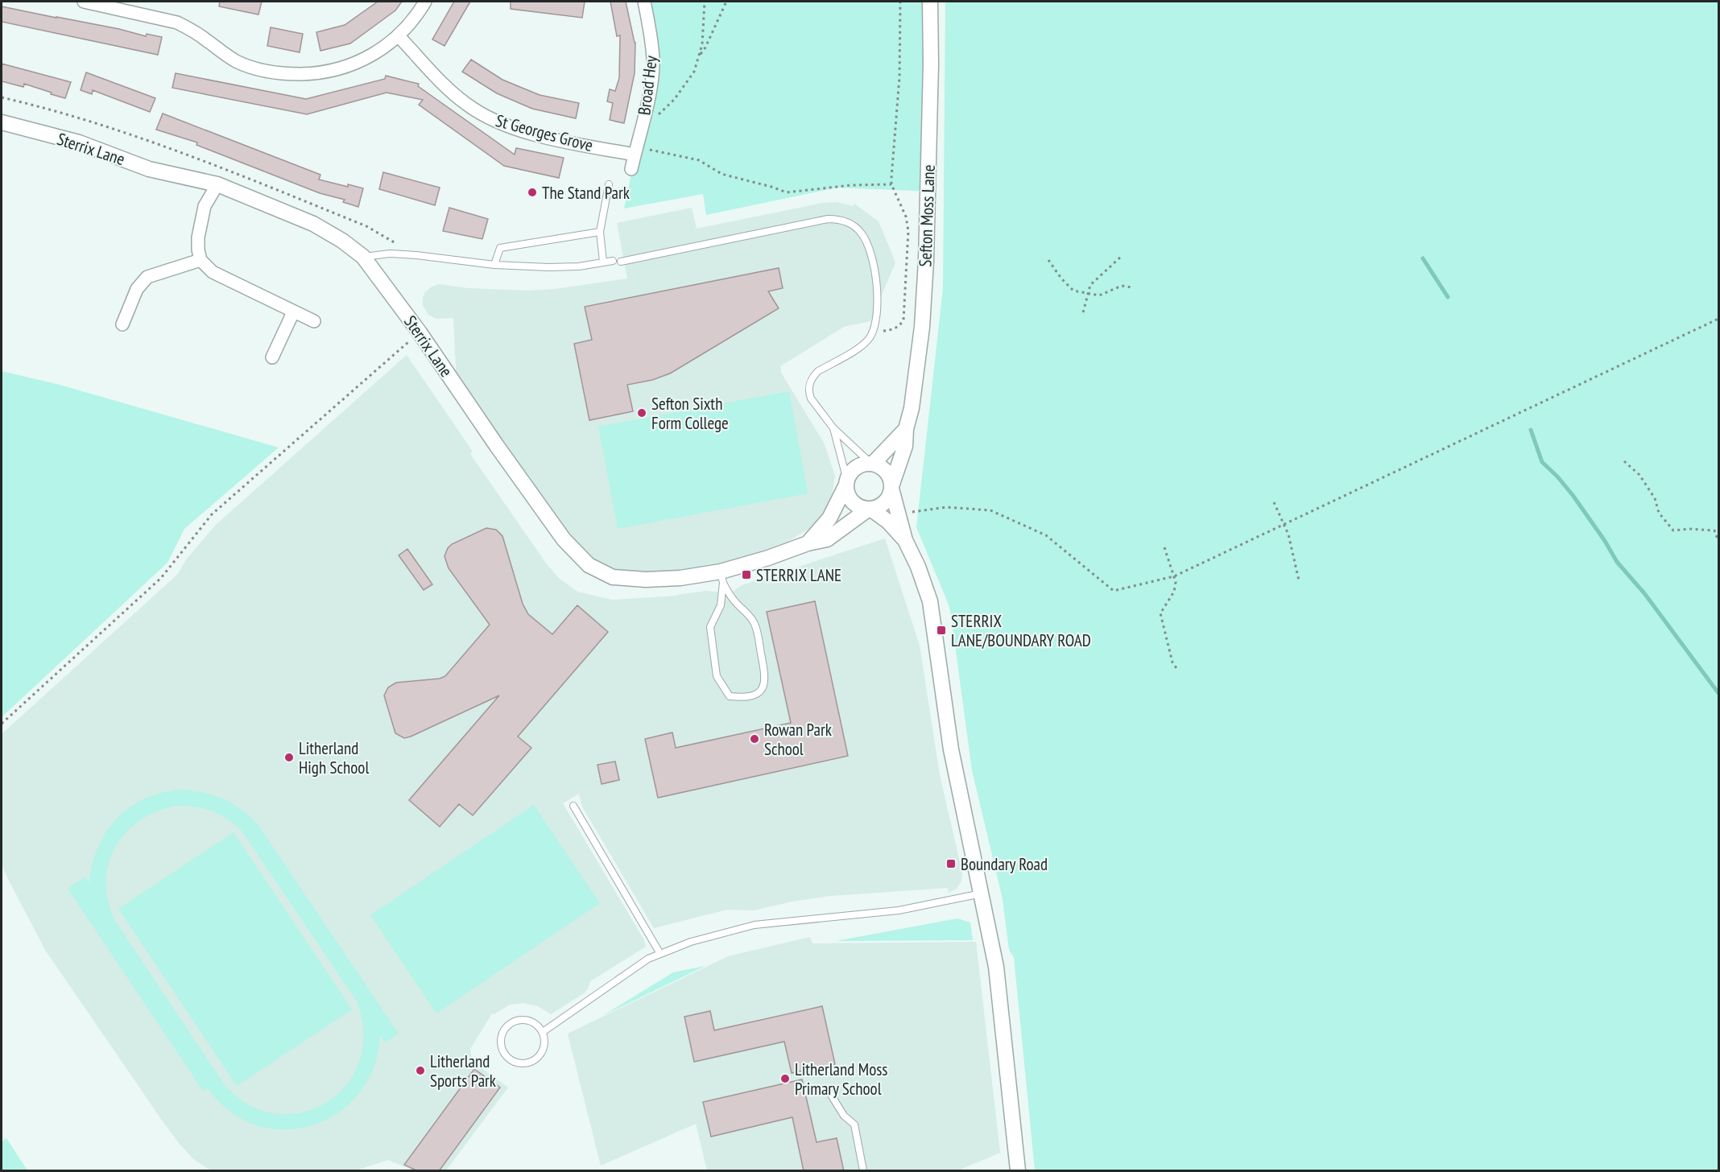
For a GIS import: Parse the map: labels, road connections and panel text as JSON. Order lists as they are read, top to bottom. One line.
{"streets":{"street":["Broad Hey","St Georges Grove","Sterrix Lane","Sefton Moss Lane"]},"crossings":[["Broad Hey","St Georges Grove"],["Sterrix Lane","Sefton Moss Lane"]],"places":{"other":["The Stand Park","Sefton Sixth Form College","Rowan Park School","Litherland High School","Litherland Sports Park","Litherland Moss Primary School"],"transit":["STERRIX LANE","STERRIX LANE/BOUNDARY ROAD","Boundary Road"]}}
